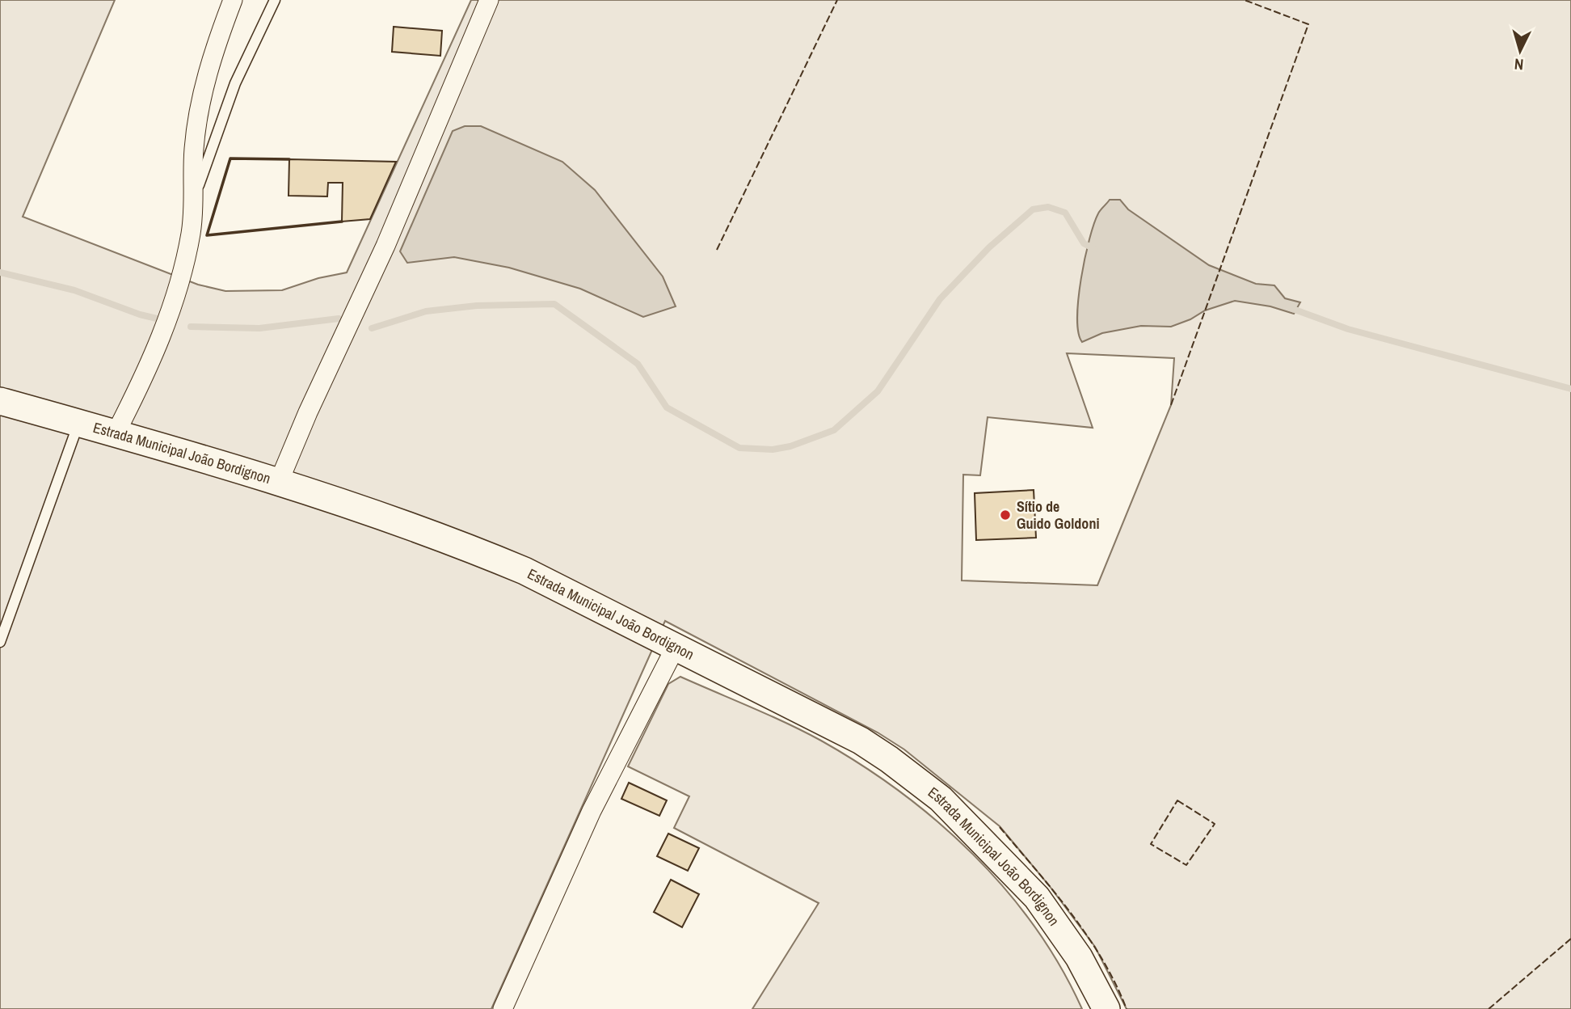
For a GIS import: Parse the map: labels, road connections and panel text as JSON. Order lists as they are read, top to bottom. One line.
{"streets":{"main road":["Estrada Municipal João Bordignon"]},"places":["Sítio de Guido Goldoni"],"north":"bottom"}
